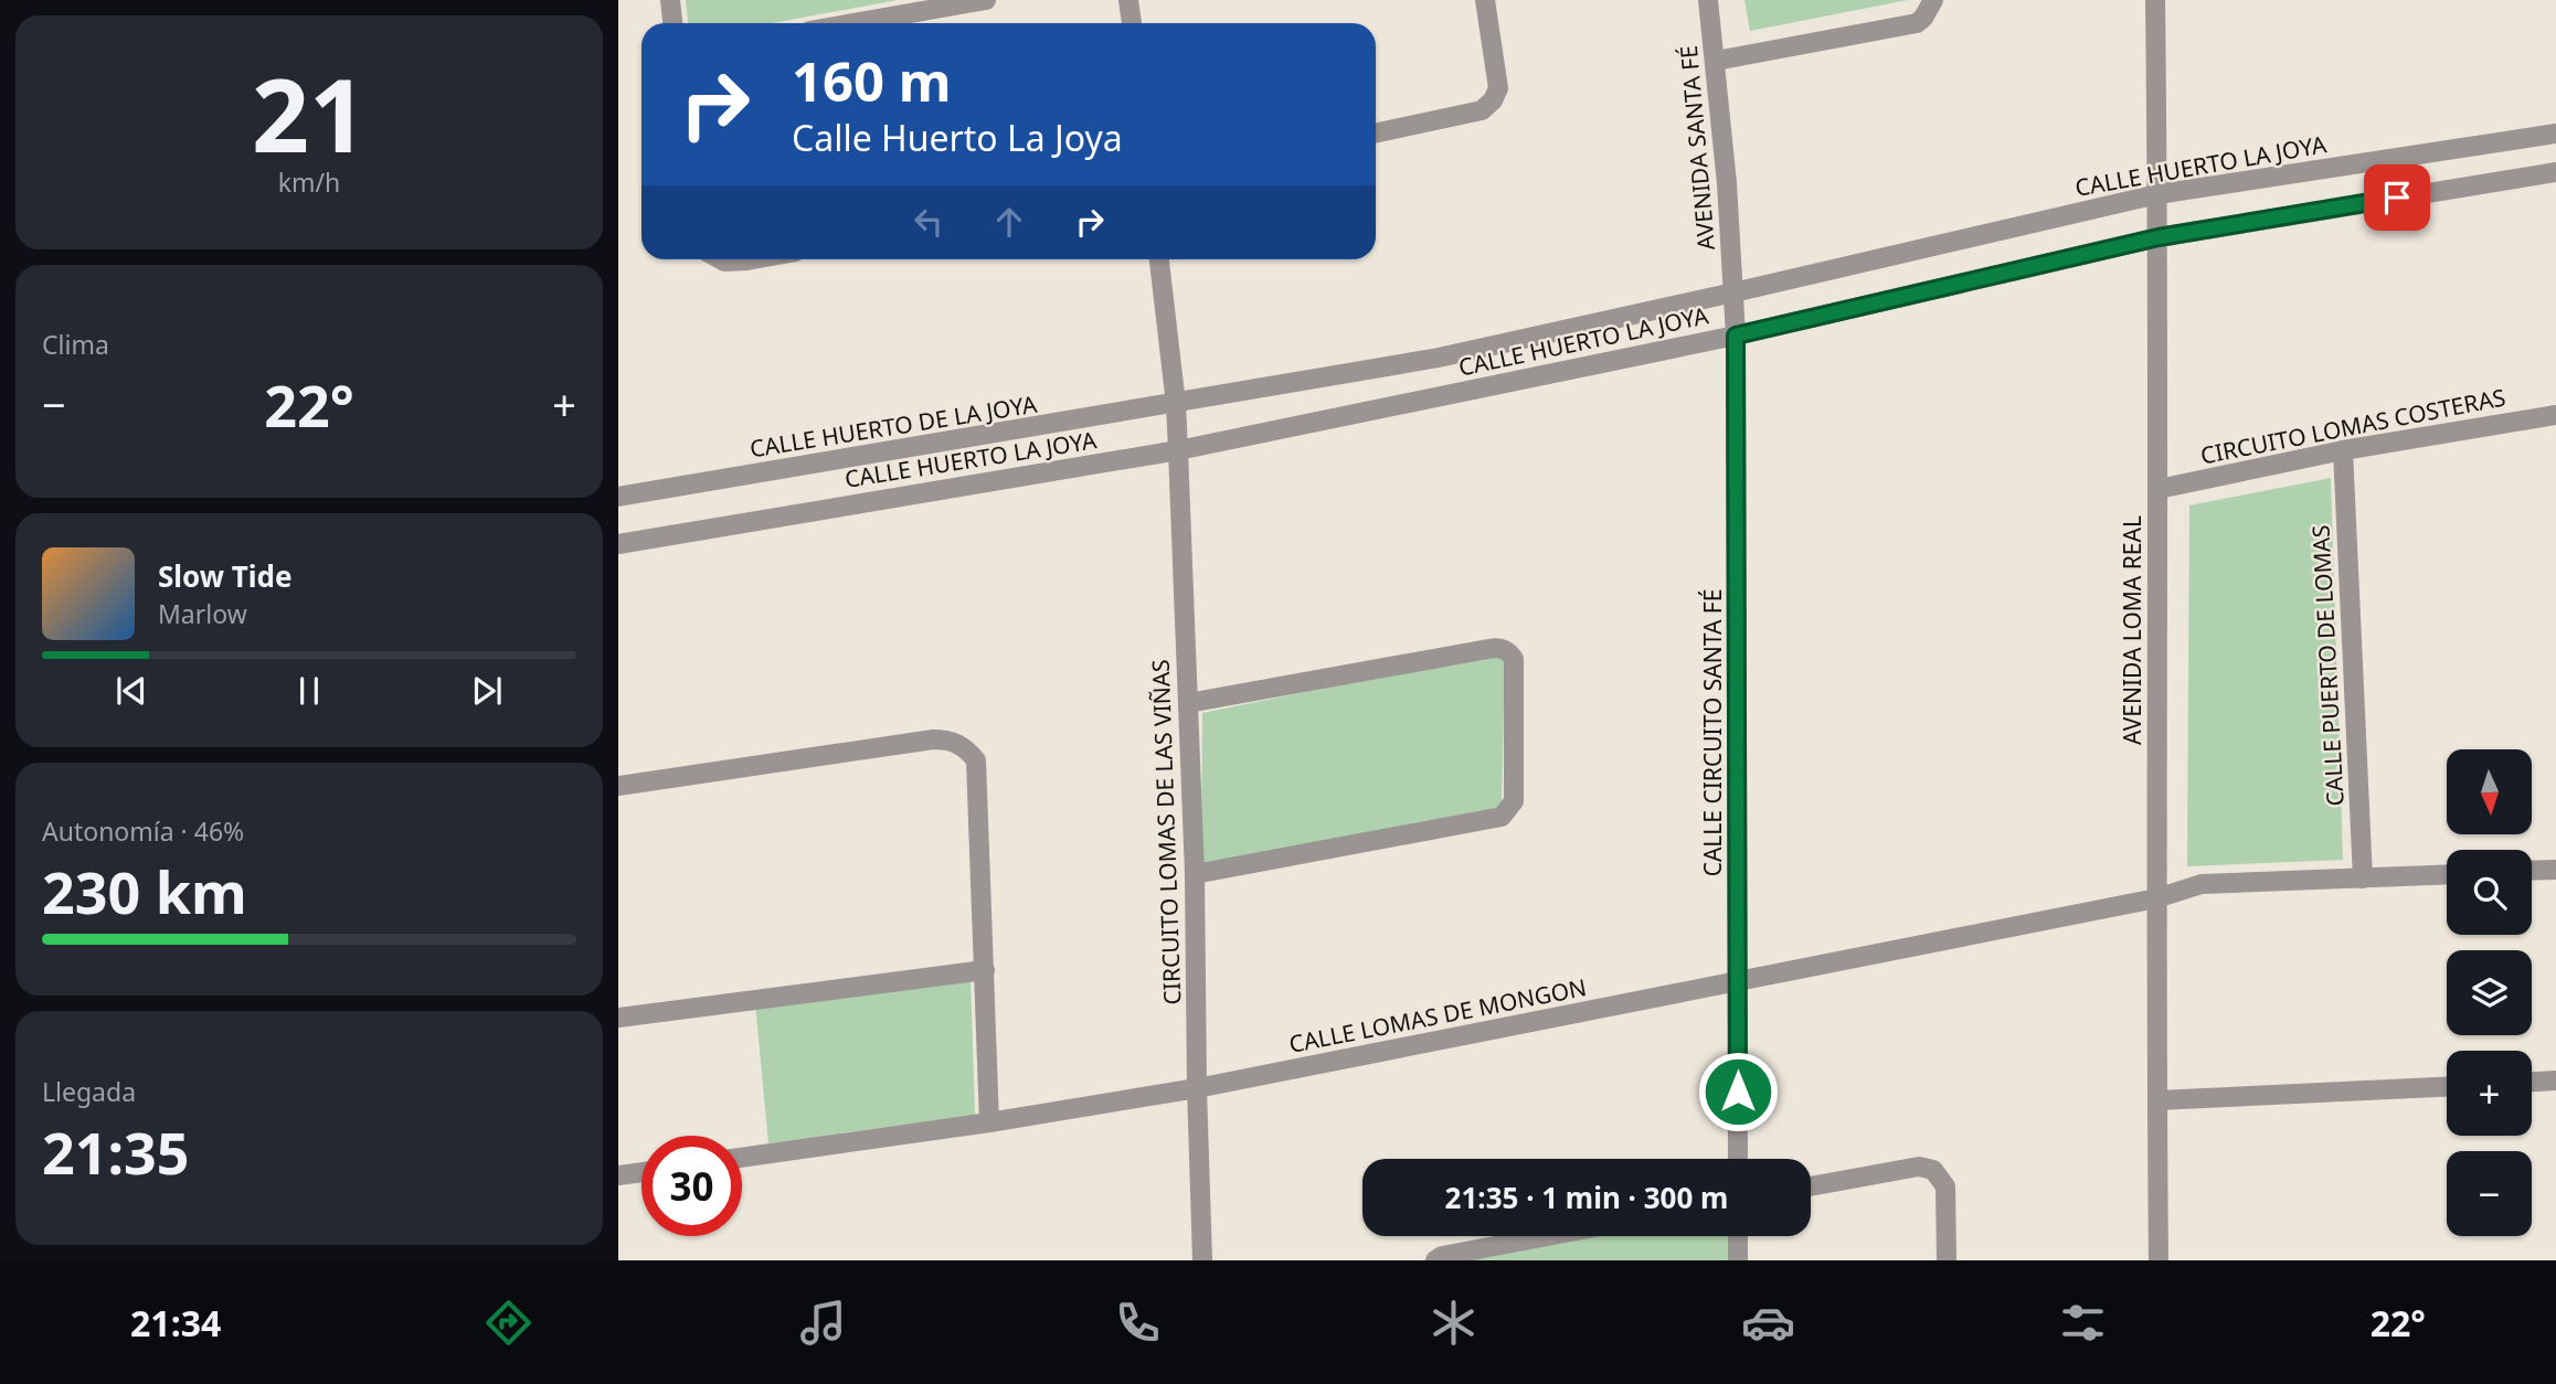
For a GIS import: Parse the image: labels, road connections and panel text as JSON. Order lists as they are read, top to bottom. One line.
{"streets":{"street":["AVENIDA SANTA FÉ","CALLE HUERTO LA JOYA","CALLE HUERTO DE LA JOYA","CIRCUITO LOMAS COSTERAS","AVENIDA LOMA REAL","CALLE PUERTO DE LOMAS","CALLE CIRCUITO SANTA FÉ","CIRCUITO LOMAS DE LAS VIÑAS","CALLE LOMAS DE MONGON"]},"crossings":[["AVENIDA SANTA FÉ","CALLE HUERTO LA JOYA"],["AVENIDA SANTA FÉ","CALLE CIRCUITO SANTA FÉ"],["CALLE HUERTO LA JOYA","CALLE HUERTO DE LA JOYA"],["CALLE HUERTO LA JOYA","AVENIDA LOMA REAL"],["CALLE HUERTO LA JOYA","CALLE CIRCUITO SANTA FÉ"],["CALLE HUERTO LA JOYA","CIRCUITO LOMAS DE LAS VIÑAS"],["CALLE HUERTO DE LA JOYA","CIRCUITO LOMAS DE LAS VIÑAS"],["CIRCUITO LOMAS COSTERAS","AVENIDA LOMA REAL"],["CIRCUITO LOMAS COSTERAS","CALLE PUERTO DE LOMAS"],["AVENIDA LOMA REAL","CALLE LOMAS DE MONGON"],["CALLE PUERTO DE LOMAS","CALLE LOMAS DE MONGON"],["CALLE CIRCUITO SANTA FÉ","CALLE LOMAS DE MONGON"],["CIRCUITO LOMAS DE LAS VIÑAS","CALLE LOMAS DE MONGON"]],"north":"bottom","page":{"tile":[["21","km/h"],"Clima",["Autonomía · 46%","230 km"],["Llegada","21:35"]],"turn":["160 m","Calle Huerto La Joya"],"heat":["−","22°","+"],"song":["Slow Tide","Marlow"],"map_buttons":["+","−"],"limit":"30","trip":"21:35 · 1 min · 300 m","tabs":["21:34","22°"]}}
